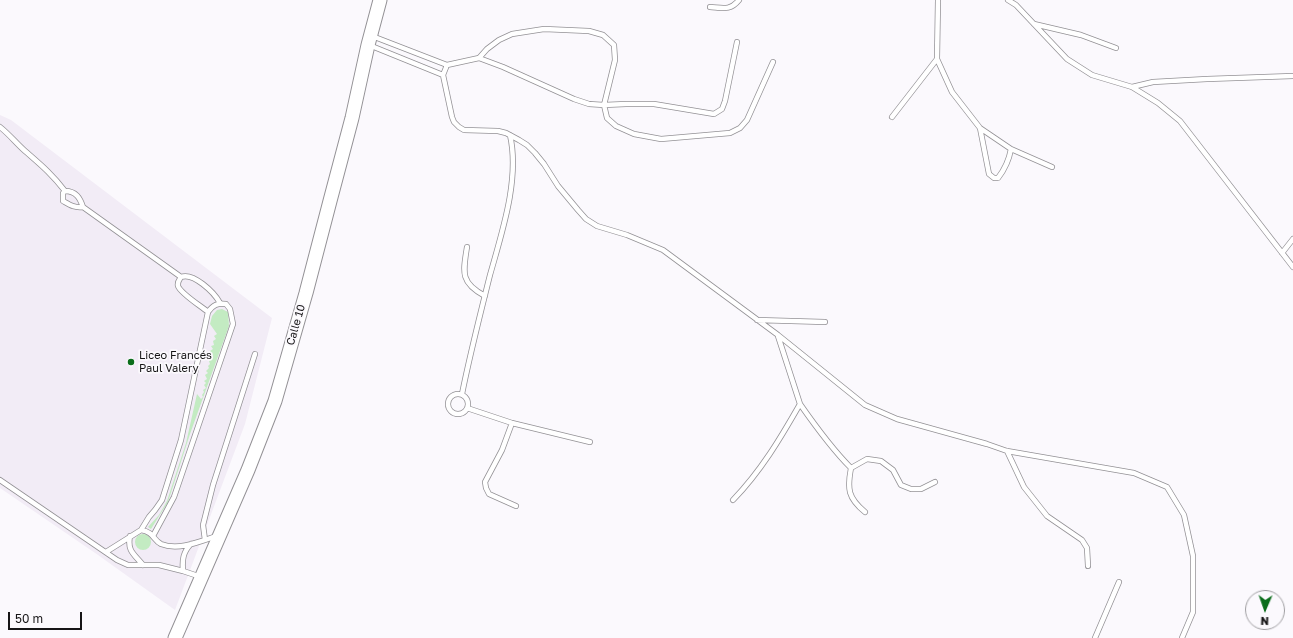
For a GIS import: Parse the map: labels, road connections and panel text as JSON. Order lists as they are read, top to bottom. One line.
{"streets":{"main road":["Calle 10"]},"places":["Liceo Francés Paul Valery"],"scale_bar":"50 m","north":"bottom"}
